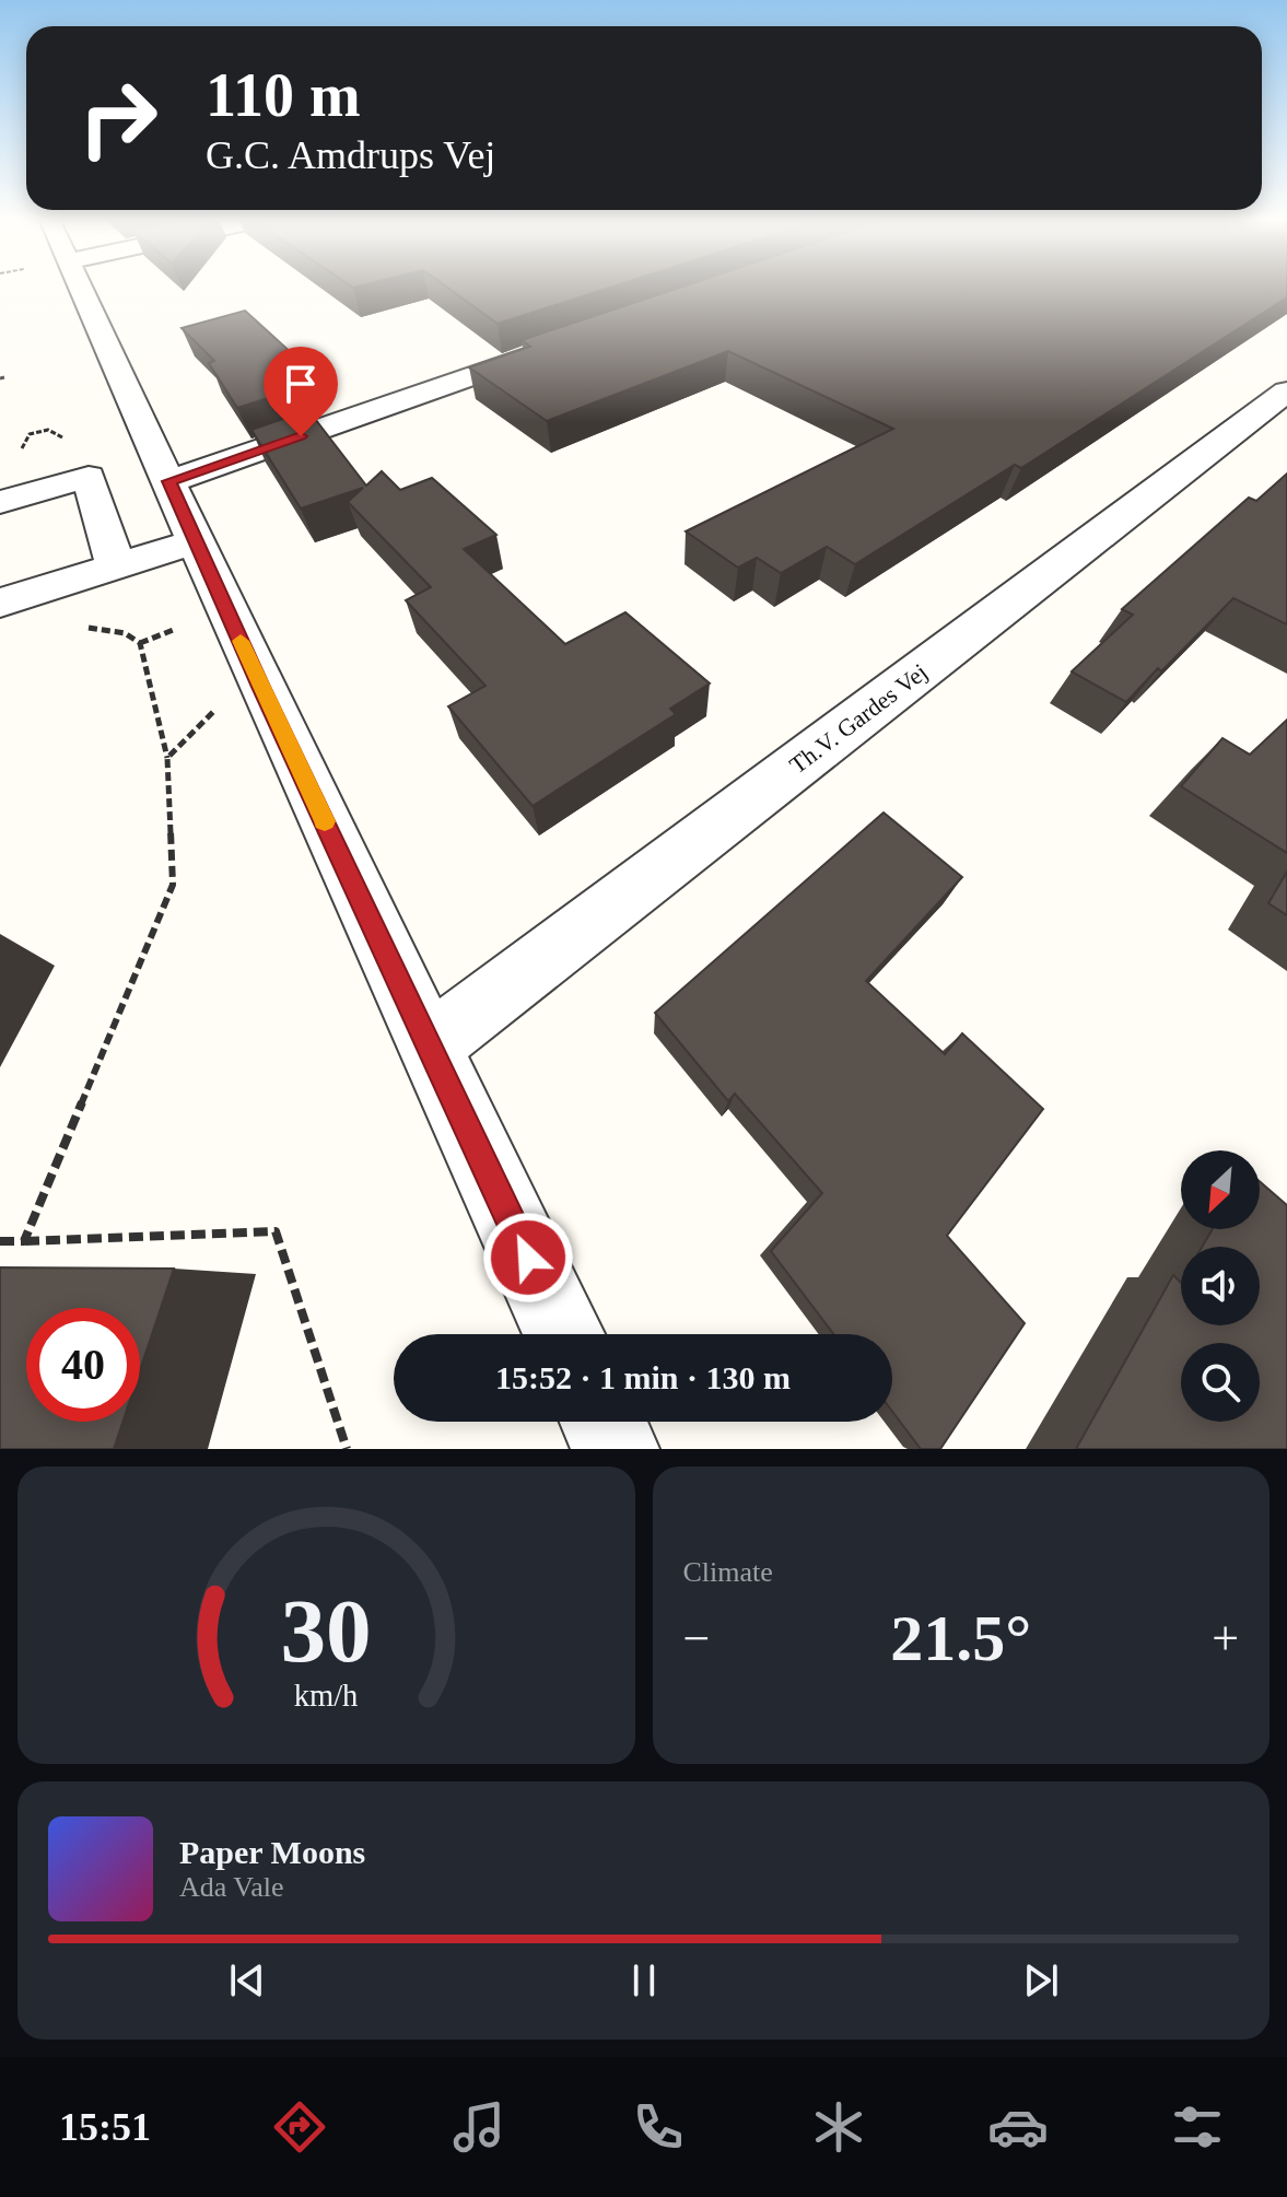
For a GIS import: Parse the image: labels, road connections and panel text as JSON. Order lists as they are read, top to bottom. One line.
{"streets":{"street":["Th.V. Gardes Vej"]},"north":"bottom left","page":{"turn":["110 m","G.C. Amdrups Vej"],"limit":"40","trip":"15:52 · 1 min · 130 m","tile":"Climate","heat":["−","21.5°","+"],"song":["Paper Moons","Ada Vale"],"tabs":"15:51","gauge":["30","km/h"]}}
